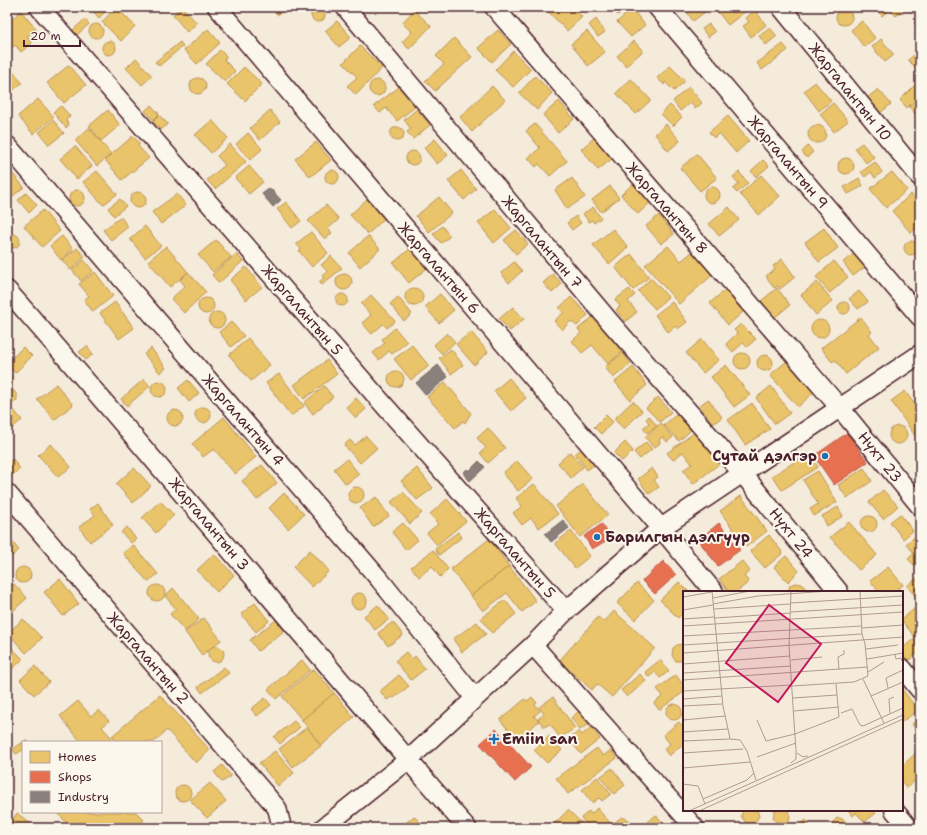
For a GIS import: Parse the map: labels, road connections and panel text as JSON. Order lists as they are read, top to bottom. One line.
{"streets":{"street":["Жаргалантын 10","Жаргалантын 9","Жаргалантын 8","Жаргалантын 7","Жаргалантын 6","Жаргалантын 5","Жаргалантын 4","Нүхт 23","Жаргалантын 3","Нүхт 24","Жаргалантын 2"]},"crossings":[["Жаргалантын 8","Нүхт 23"],["Жаргалантын 7","Нүхт 24"]],"places":{"other":["Сутай дэлгэр","Барилгын дэлгүүр"],"health":["Emiin san"]},"legend":["Homes","Shops","Industry"],"scale_bar":"20 m"}
